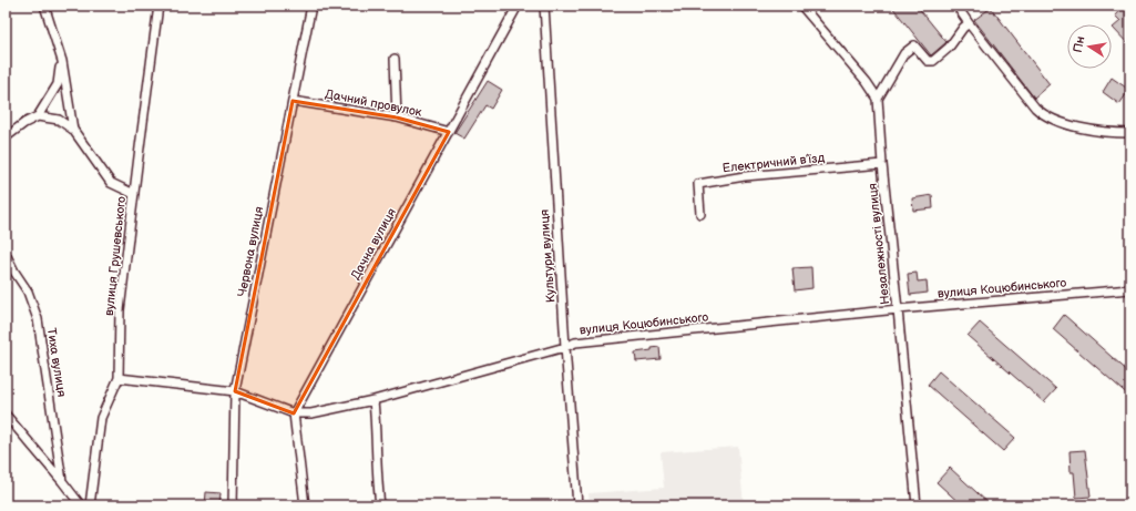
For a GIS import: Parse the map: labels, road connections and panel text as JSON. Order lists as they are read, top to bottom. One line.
{"streets":{"street":["Дачний провулок","Електричний в’їзд","Дачна вулиця","Незалежності вулиця","Червона вулиця","вулиця Грушевського","Культури вулиця","вулиця Коцюбинського","Тиха вулиця"]},"crossings":[["Дачний провулок","Дачна вулиця"],["Дачний провулок","Червона вулиця"],["Електричний в’їзд","Незалежності вулиця"],["Дачна вулиця","вулиця Коцюбинського"],["Незалежності вулиця","вулиця Коцюбинського"],["Червона вулиця","вулиця Коцюбинського"],["вулиця Грушевського","вулиця Коцюбинського"],["Культури вулиця","вулиця Коцюбинського"]],"north":"left"}
